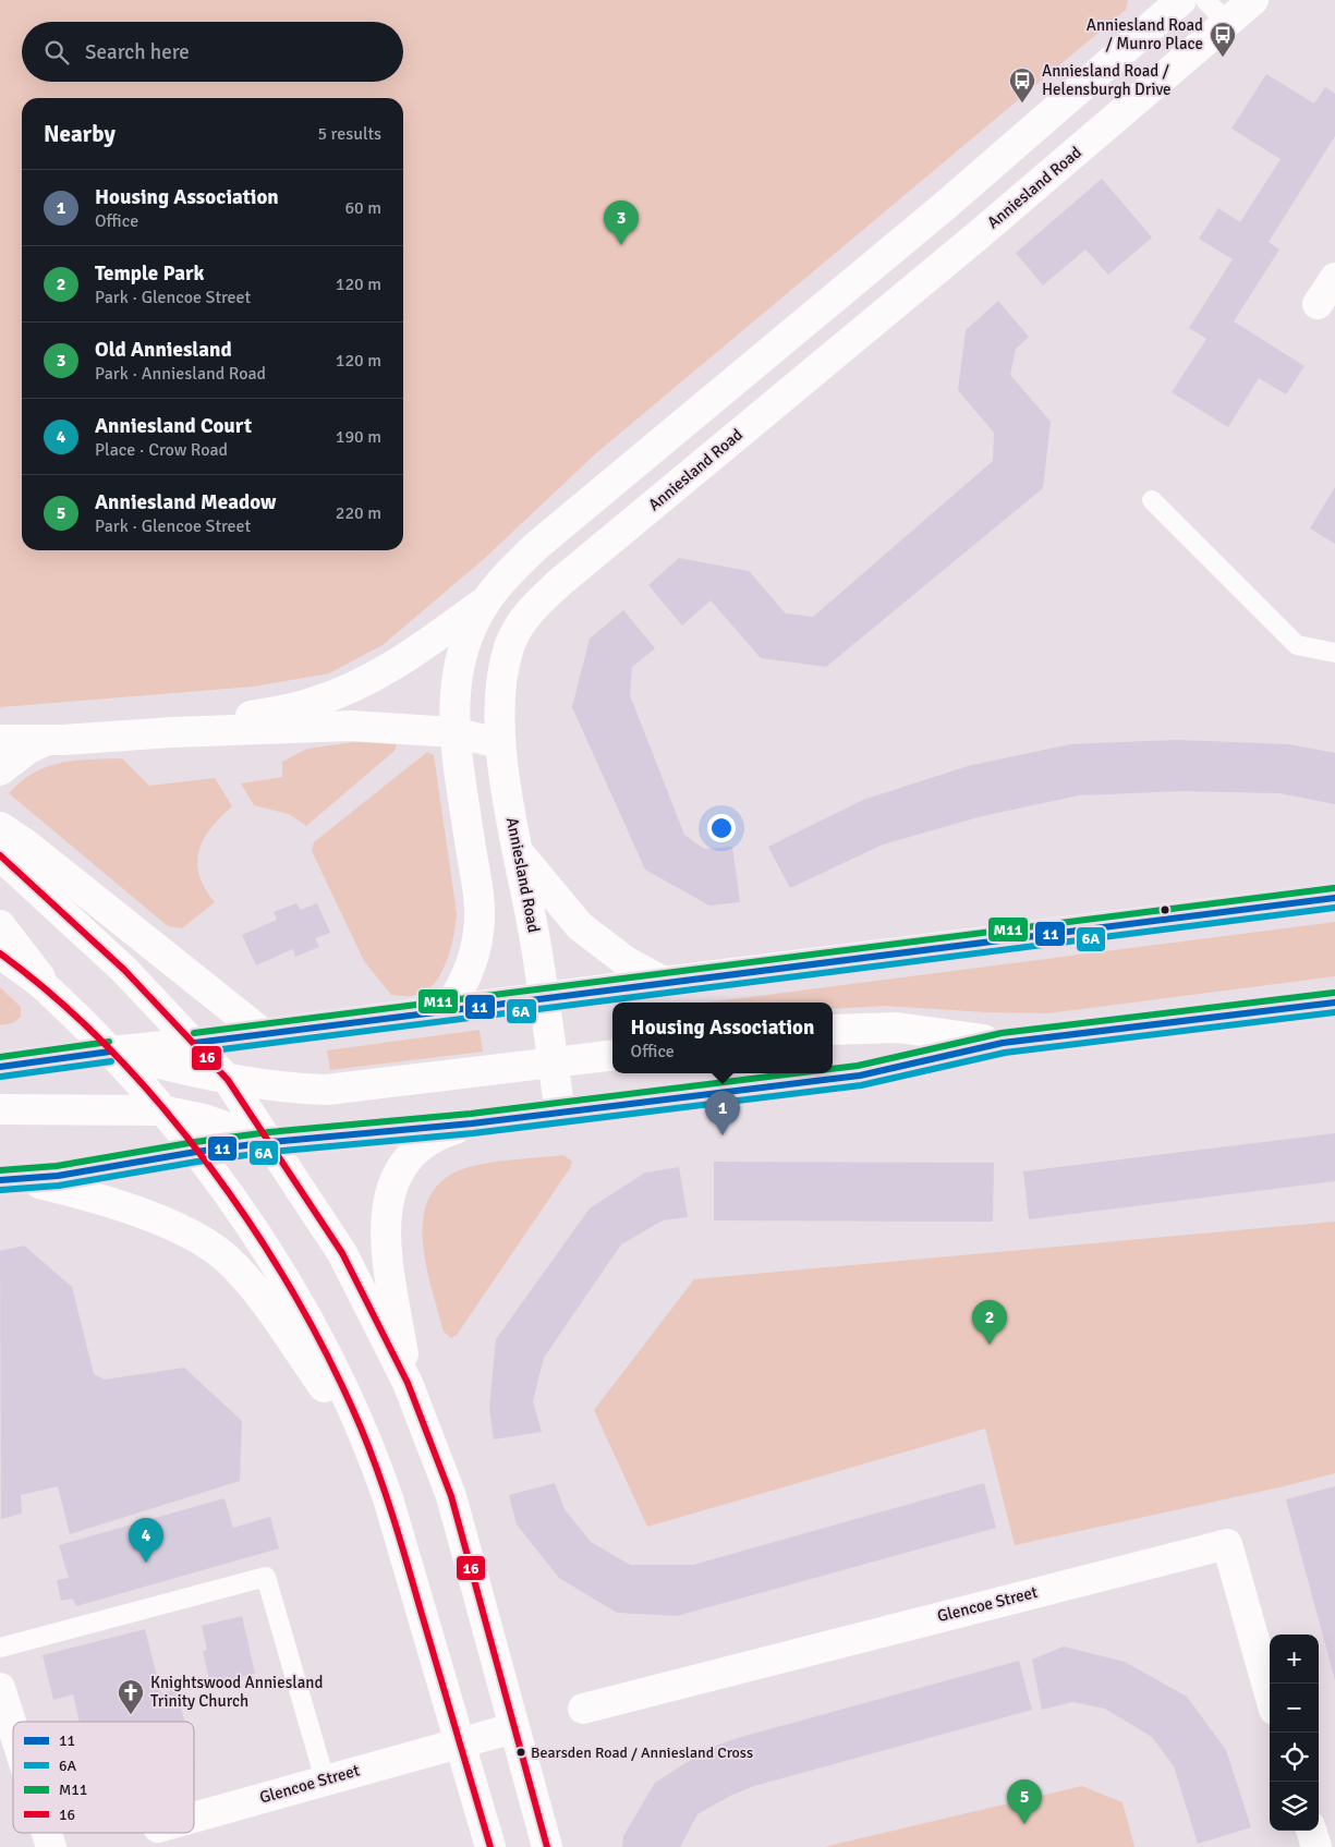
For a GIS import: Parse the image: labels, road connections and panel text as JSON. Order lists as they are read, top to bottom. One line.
{"streets":{"main road":["Anniesland Road","Glencoe Street"]},"places":{"bus stop":["Anniesland Road / Munro Place","Anniesland Road / Helensburgh Drive"],"church":["Knightswood Anniesland Trinity Church"],"other":["Bearsden Road / Anniesland Cross"]},"lines":["transit line 16","transit line M11","transit line 11","transit line 6A"],"legend":["11","6A","M11","16"],"page":{"search":"Search here","heading":["Nearby","5 results"],"list":[{"mark":"1","name":"Housing Association","note":"Office","value":"60 m"},{"mark":"2","name":"Temple Park","note":"Park · Glencoe Street","value":"120 m"},{"mark":"3","name":"Old Anniesland","note":"Park · Anniesland Road","value":"120 m"},{"mark":"4","name":"Anniesland Court","note":"Place · Crow Road","value":"190 m"},{"mark":"5","name":"Anniesland Meadow","note":"Park · Glencoe Street","value":"220 m"}],"pins":["3","1","2","4","5"],"popup":["Housing Association","Office"],"map_buttons":["+","−"]}}
